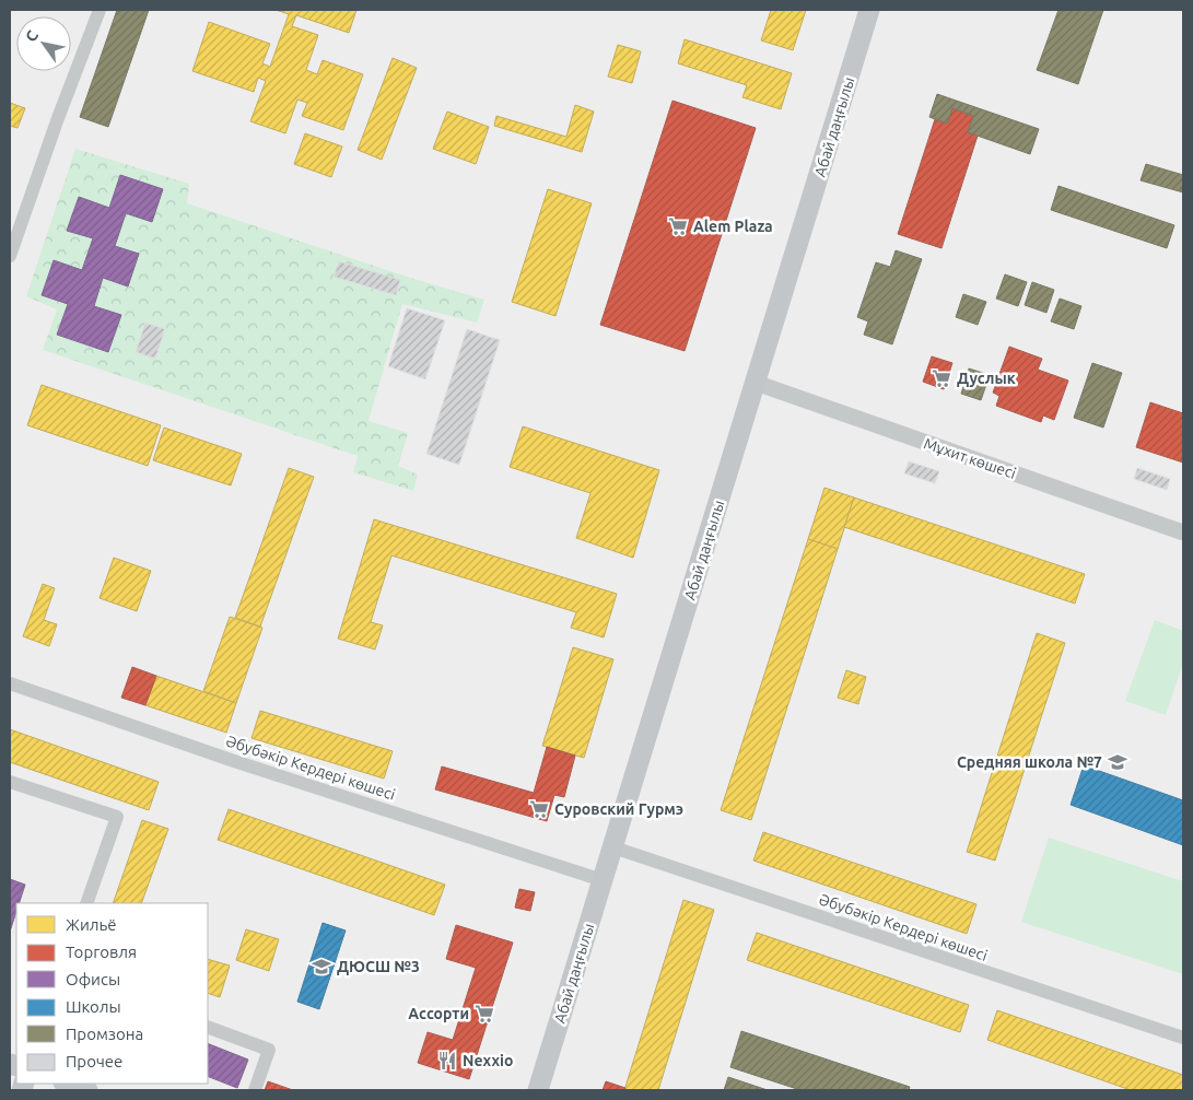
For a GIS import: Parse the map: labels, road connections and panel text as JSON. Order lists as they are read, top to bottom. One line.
{"streets":{"main road":["Абай даңғылы"],"street":["Мұхит көшесі","Әбубәкір Кердері көшесі"]},"crossings":[["Абай даңғылы","Мұхит көшесі"],["Абай даңғылы","Әбубәкір Кердері көшесі"]],"places":{"supermarket":["Alem Plaza","Дуслык","Суровский Гурмэ","Ассорти"],"school or university":["Средняя школа №7","ДЮСШ №3"],"restaurant":["Nexxio"]},"legend":["Жильё","Торговля","Офисы","Школы","Промзона","Прочее"],"north":"top left"}
